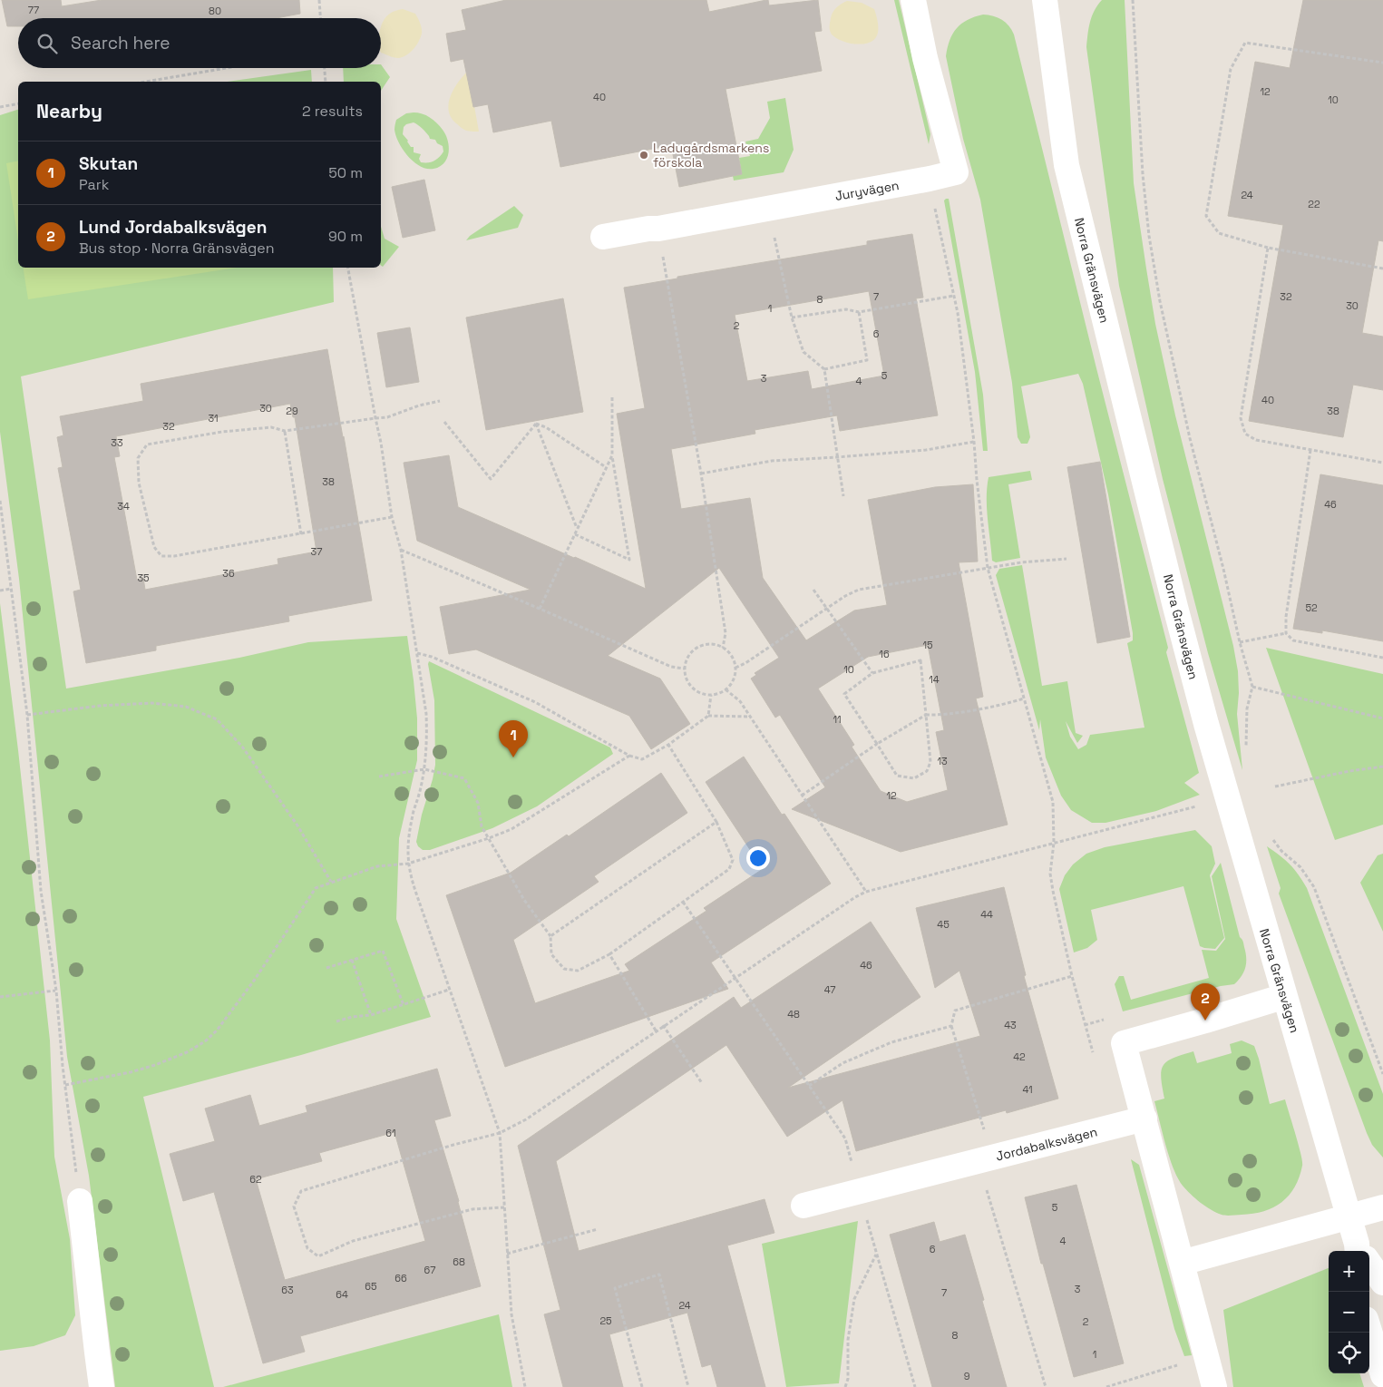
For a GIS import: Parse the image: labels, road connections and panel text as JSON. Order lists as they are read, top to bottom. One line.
{"streets":{"street":["Juryvägen","Norra Gränsvägen","Jordabalksvägen"]},"places":["Ladugårdsmarkens förskola"],"house_numbers":["77","80","12","40","10","24","22","7","32","8","30","1","2","6","5","3","4","40","30","29","38","31","32","33","38","46","34","37","36","35","52","15","16","10","14","11","13","12","44","45","46","47","48","43","42","41","61","62","5","4","6","68","67","66","65","3","63","7","64","24","25","2","8","1","9"],"page":{"search":"Search here","heading":["Nearby","2 results"],"list":[{"mark":"1","name":"Skutan","note":"Park","value":"50 m"},{"mark":"2","name":"Lund Jordabalksvägen","note":"Bus stop · Norra Gränsvägen","value":"90 m"}],"pins":["1","2"],"map_buttons":["+","−"]}}
